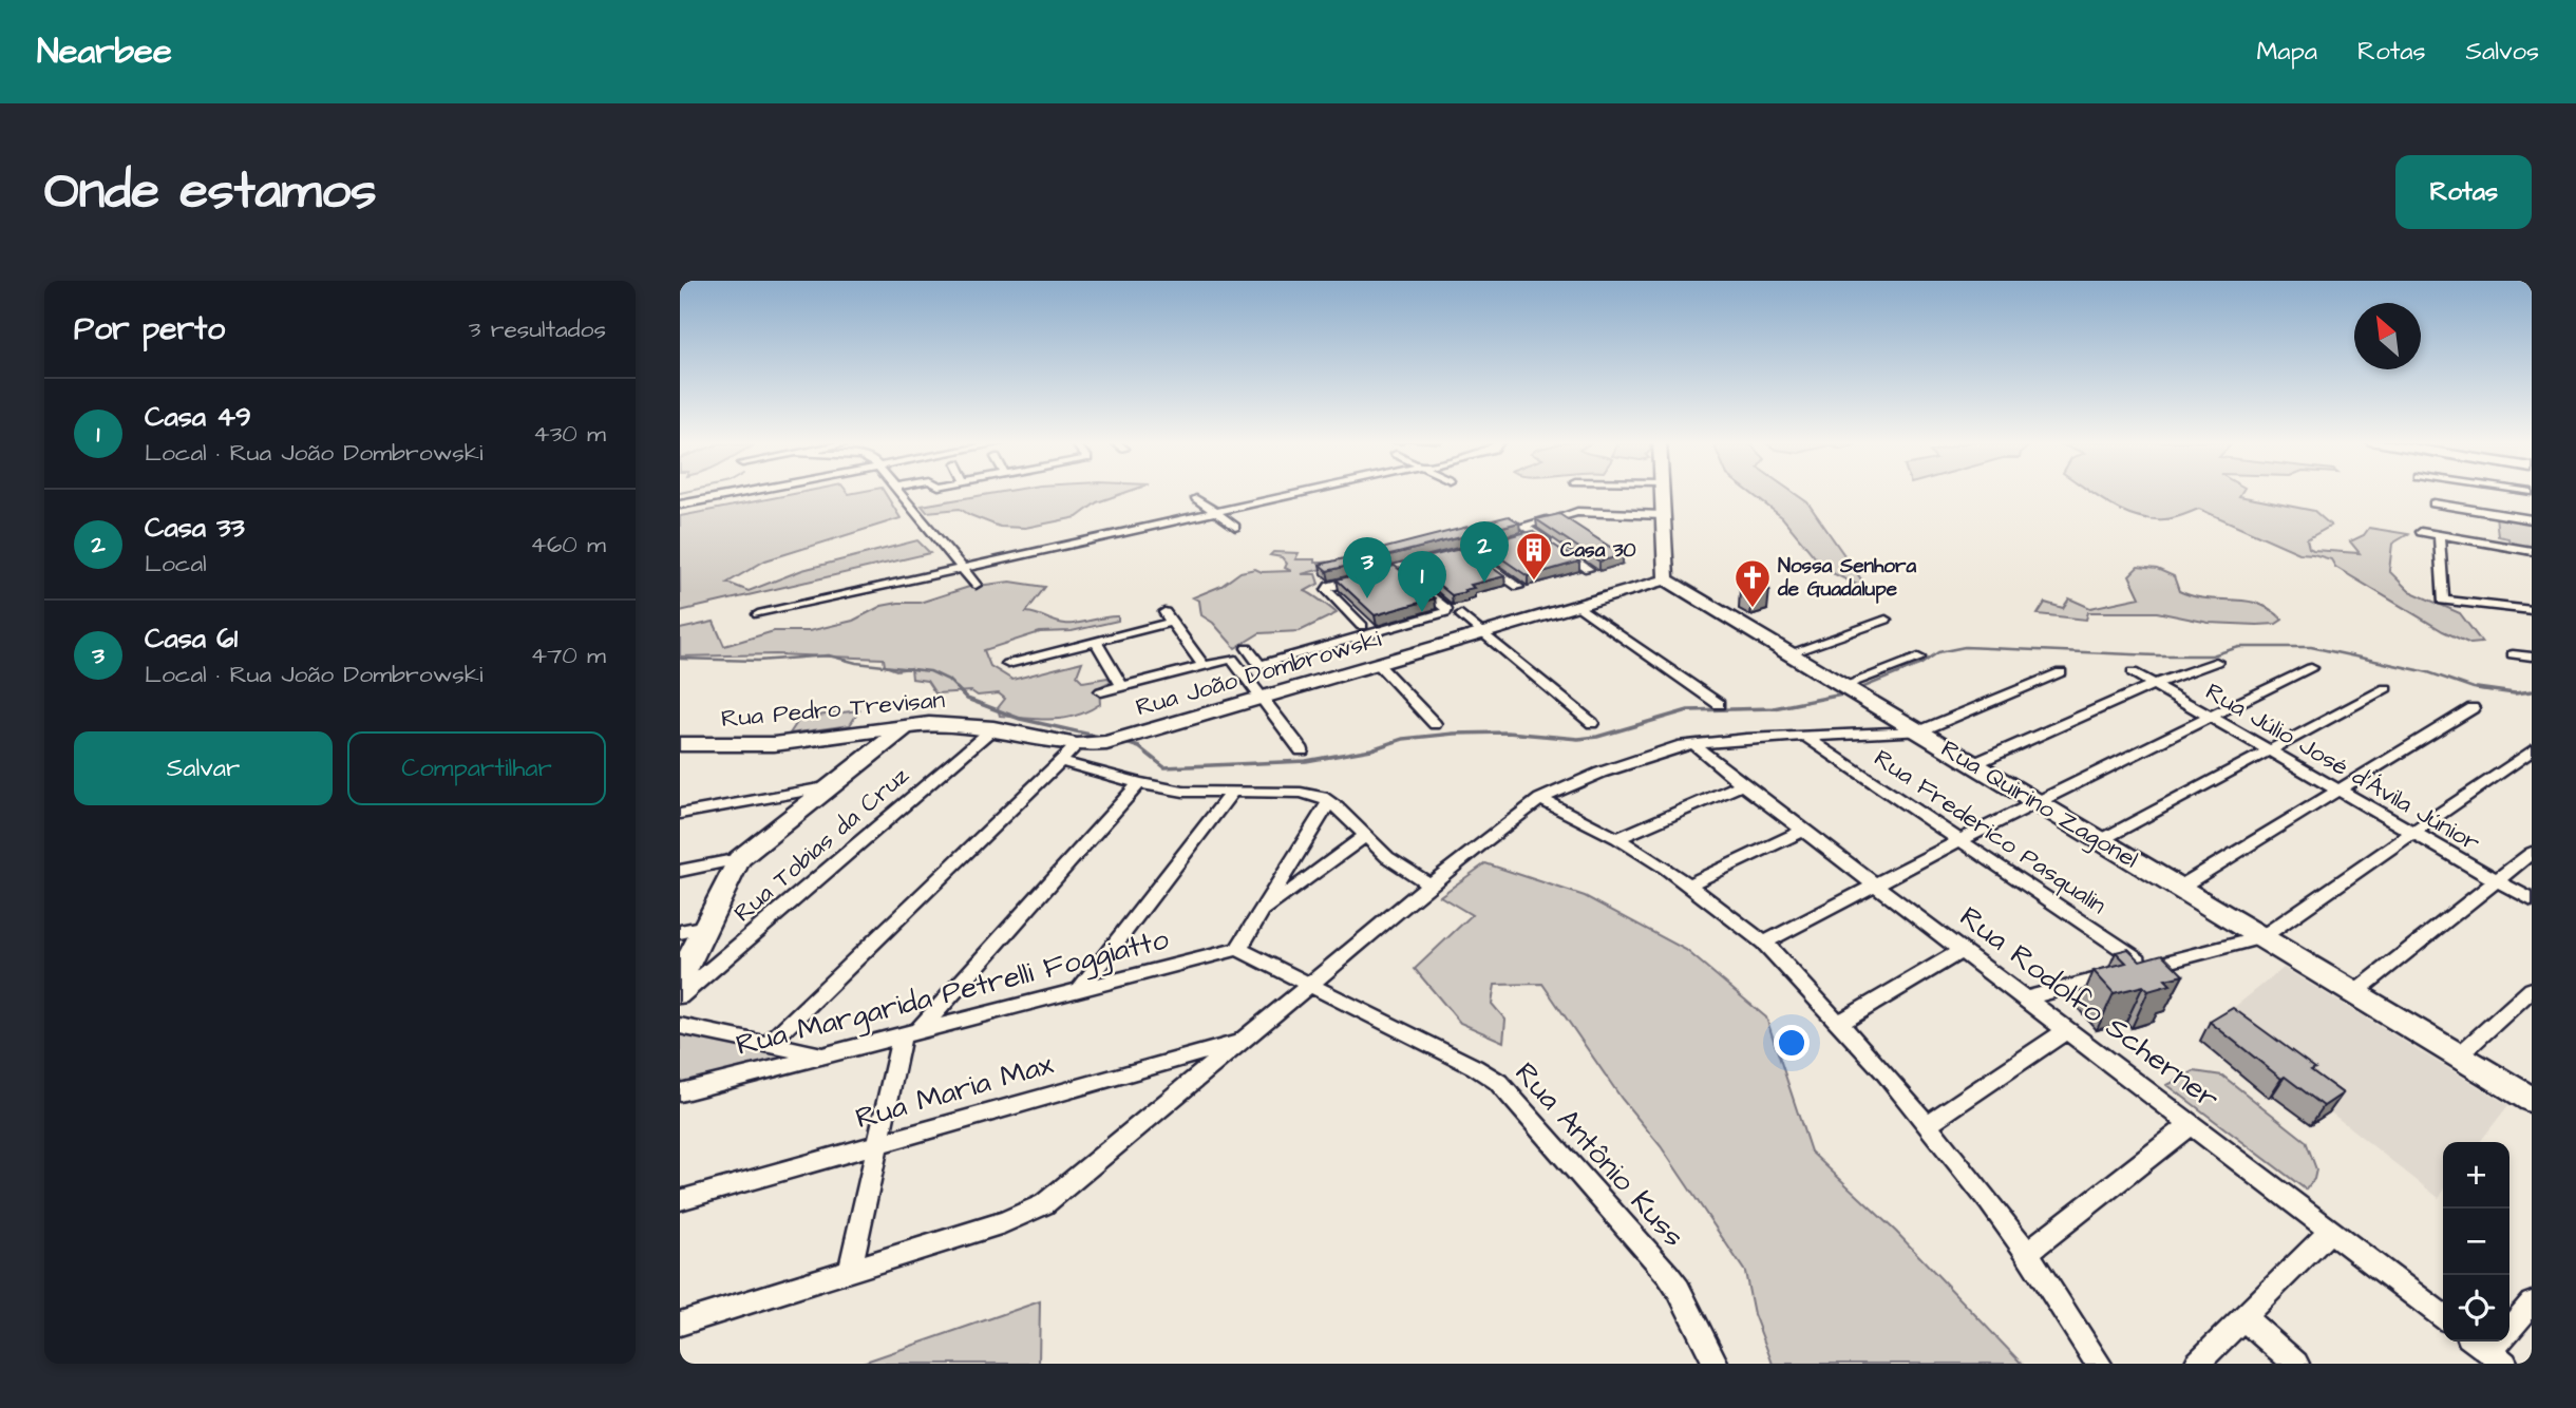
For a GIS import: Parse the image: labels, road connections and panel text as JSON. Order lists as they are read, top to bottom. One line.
{"streets":{"street":["Rua João Dombrowski","Rua Pedro Trevisan","Rua Júlio José d'Ávila Júnior","Rua Quirino Zagonel","Rua Frederico Pasqualin","Rua Tobias da Cruz","Rua Margarida Petrelli Foggiatto","Rua Rodolfo Scherner","Rua Maria Max","Rua Antônio Kuss"]},"crossings":[["Rua João Dombrowski","Rua Pedro Trevisan"],["Rua João Dombrowski","Rua Quirino Zagonel"],["Rua Pedro Trevisan","Rua Tobias da Cruz"],["Rua Margarida Petrelli Foggiatto","Rua Antônio Kuss"]],"places":{"building":["Casa 30"],"church":["Nossa Senhora de Guadalupe"]},"north":"top left","page":{"header":"Nearbee","nav":["Mapa","Rotas","Salvos"],"buttons":["Rotas",["Salvar","Compartilhar"]],"title":"Onde estamos","heading":["Por perto","3 resultados"],"list":[{"mark":"1","name":"Casa 49","note":"Local · Rua João Dombrowski","value":"430 m"},{"mark":"2","name":"Casa 33","note":"Local","value":"460 m"},{"mark":"3","name":"Casa 61","note":"Local · Rua João Dombrowski","value":"470 m"}],"pins":["2","3","1"],"map_buttons":["+","−"]}}
